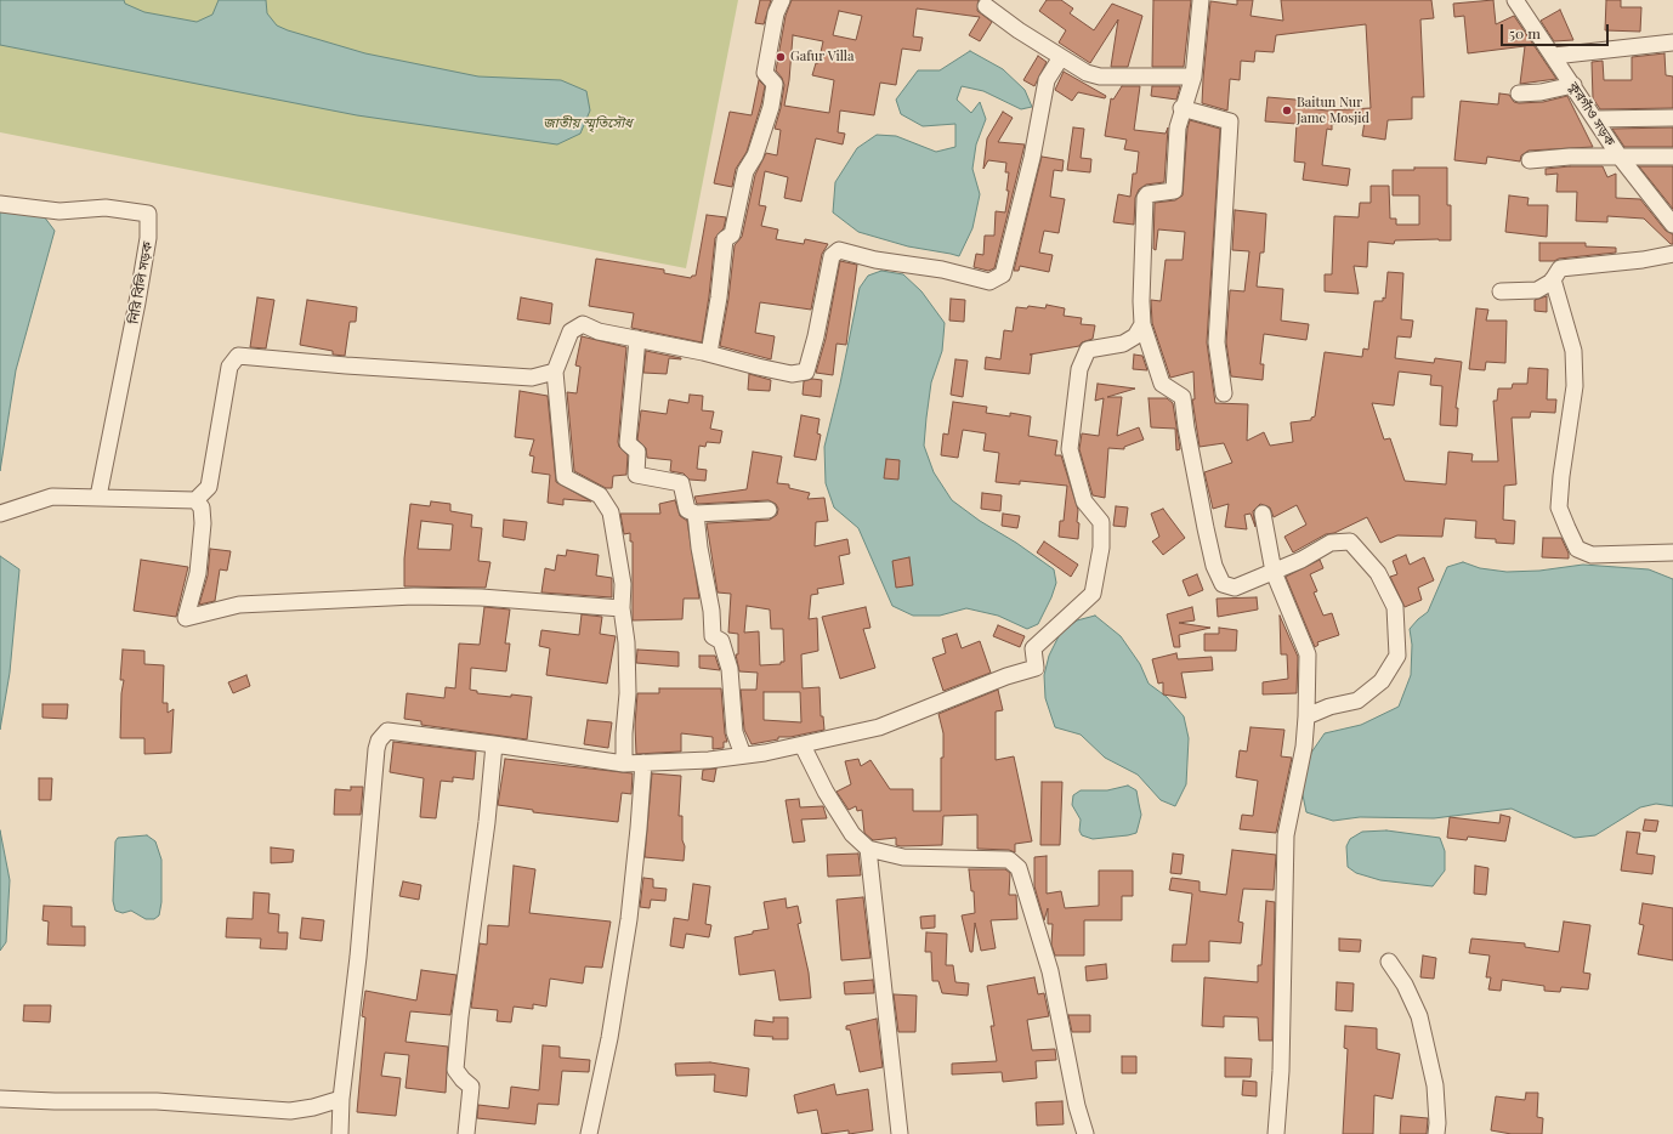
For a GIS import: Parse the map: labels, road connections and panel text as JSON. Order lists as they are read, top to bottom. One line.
{"streets":{"street":["কুরগাঁও সড়ক","নিরি বিলি সড়ক"]},"parks":["জাতীয় স্মৃতিসৌধ"],"places":["Gafur Villa","Baitun Nur Jame Mosjid"],"scale_bar":"50 m"}
